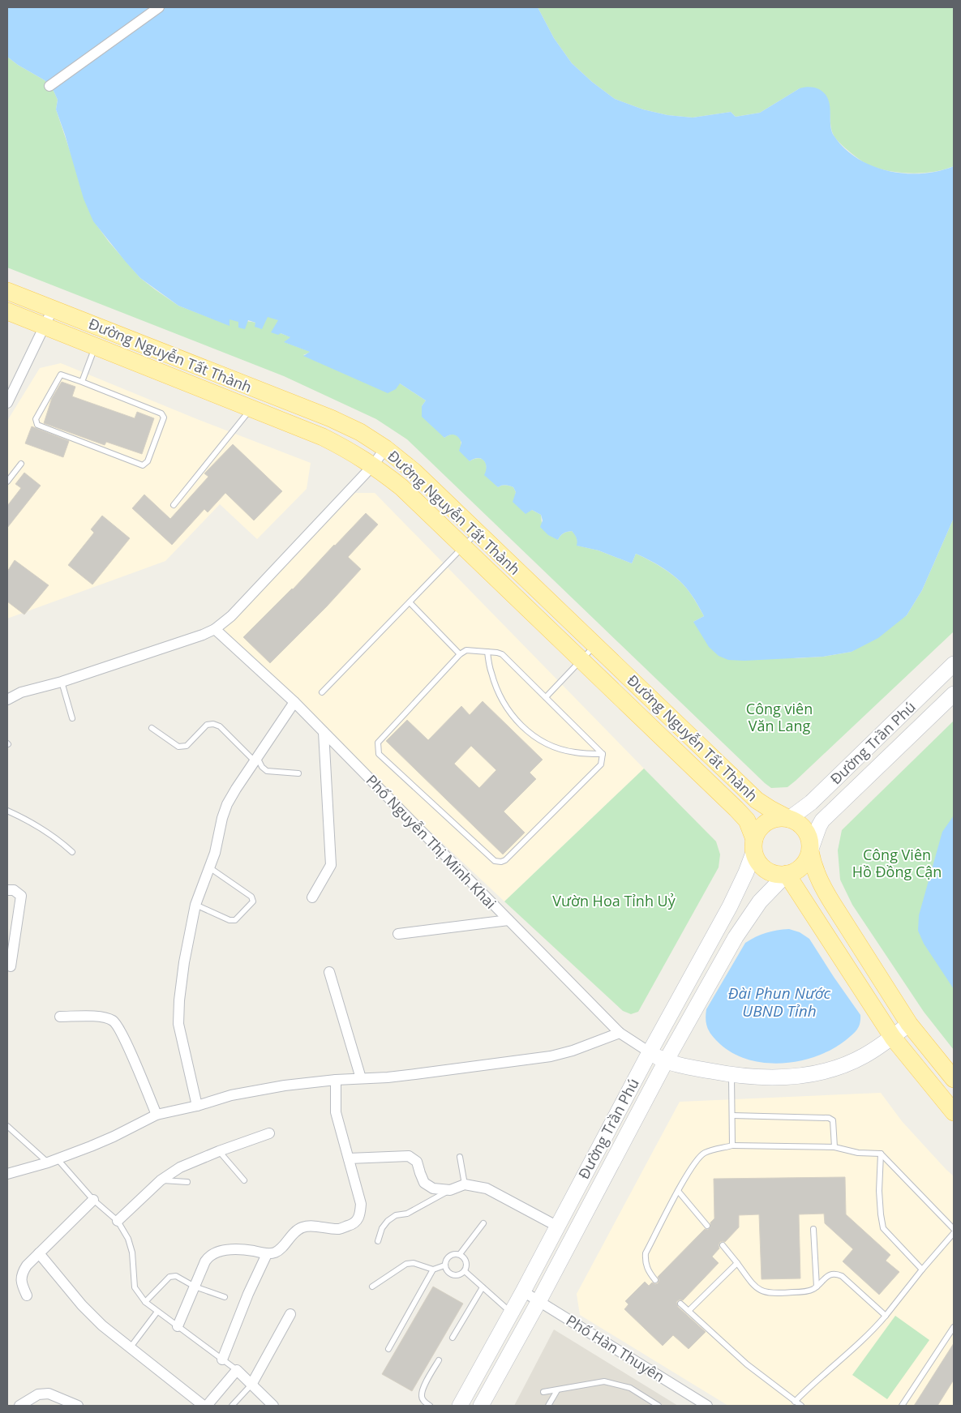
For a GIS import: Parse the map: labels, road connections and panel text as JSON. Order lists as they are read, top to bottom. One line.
{"streets":{"main road":["Đường Nguyễn Tất Thành","Đường Trần Phú"],"street":["Phố Nguyễn Thị Minh Khai","Phố Hàn Thuyên"]},"crossings":[["Đường Nguyễn Tất Thành","Đường Trần Phú"],["Đường Trần Phú","Phố Nguyễn Thị Minh Khai"],["Đường Trần Phú","Phố Hàn Thuyên"]],"water":["Đài Phun Nước UBND Tỉnh"],"parks":["Công viên Văn Lang","Công Viên Hồ Đồng Cận","Vườn Hoa Tỉnh Uỷ"]}
